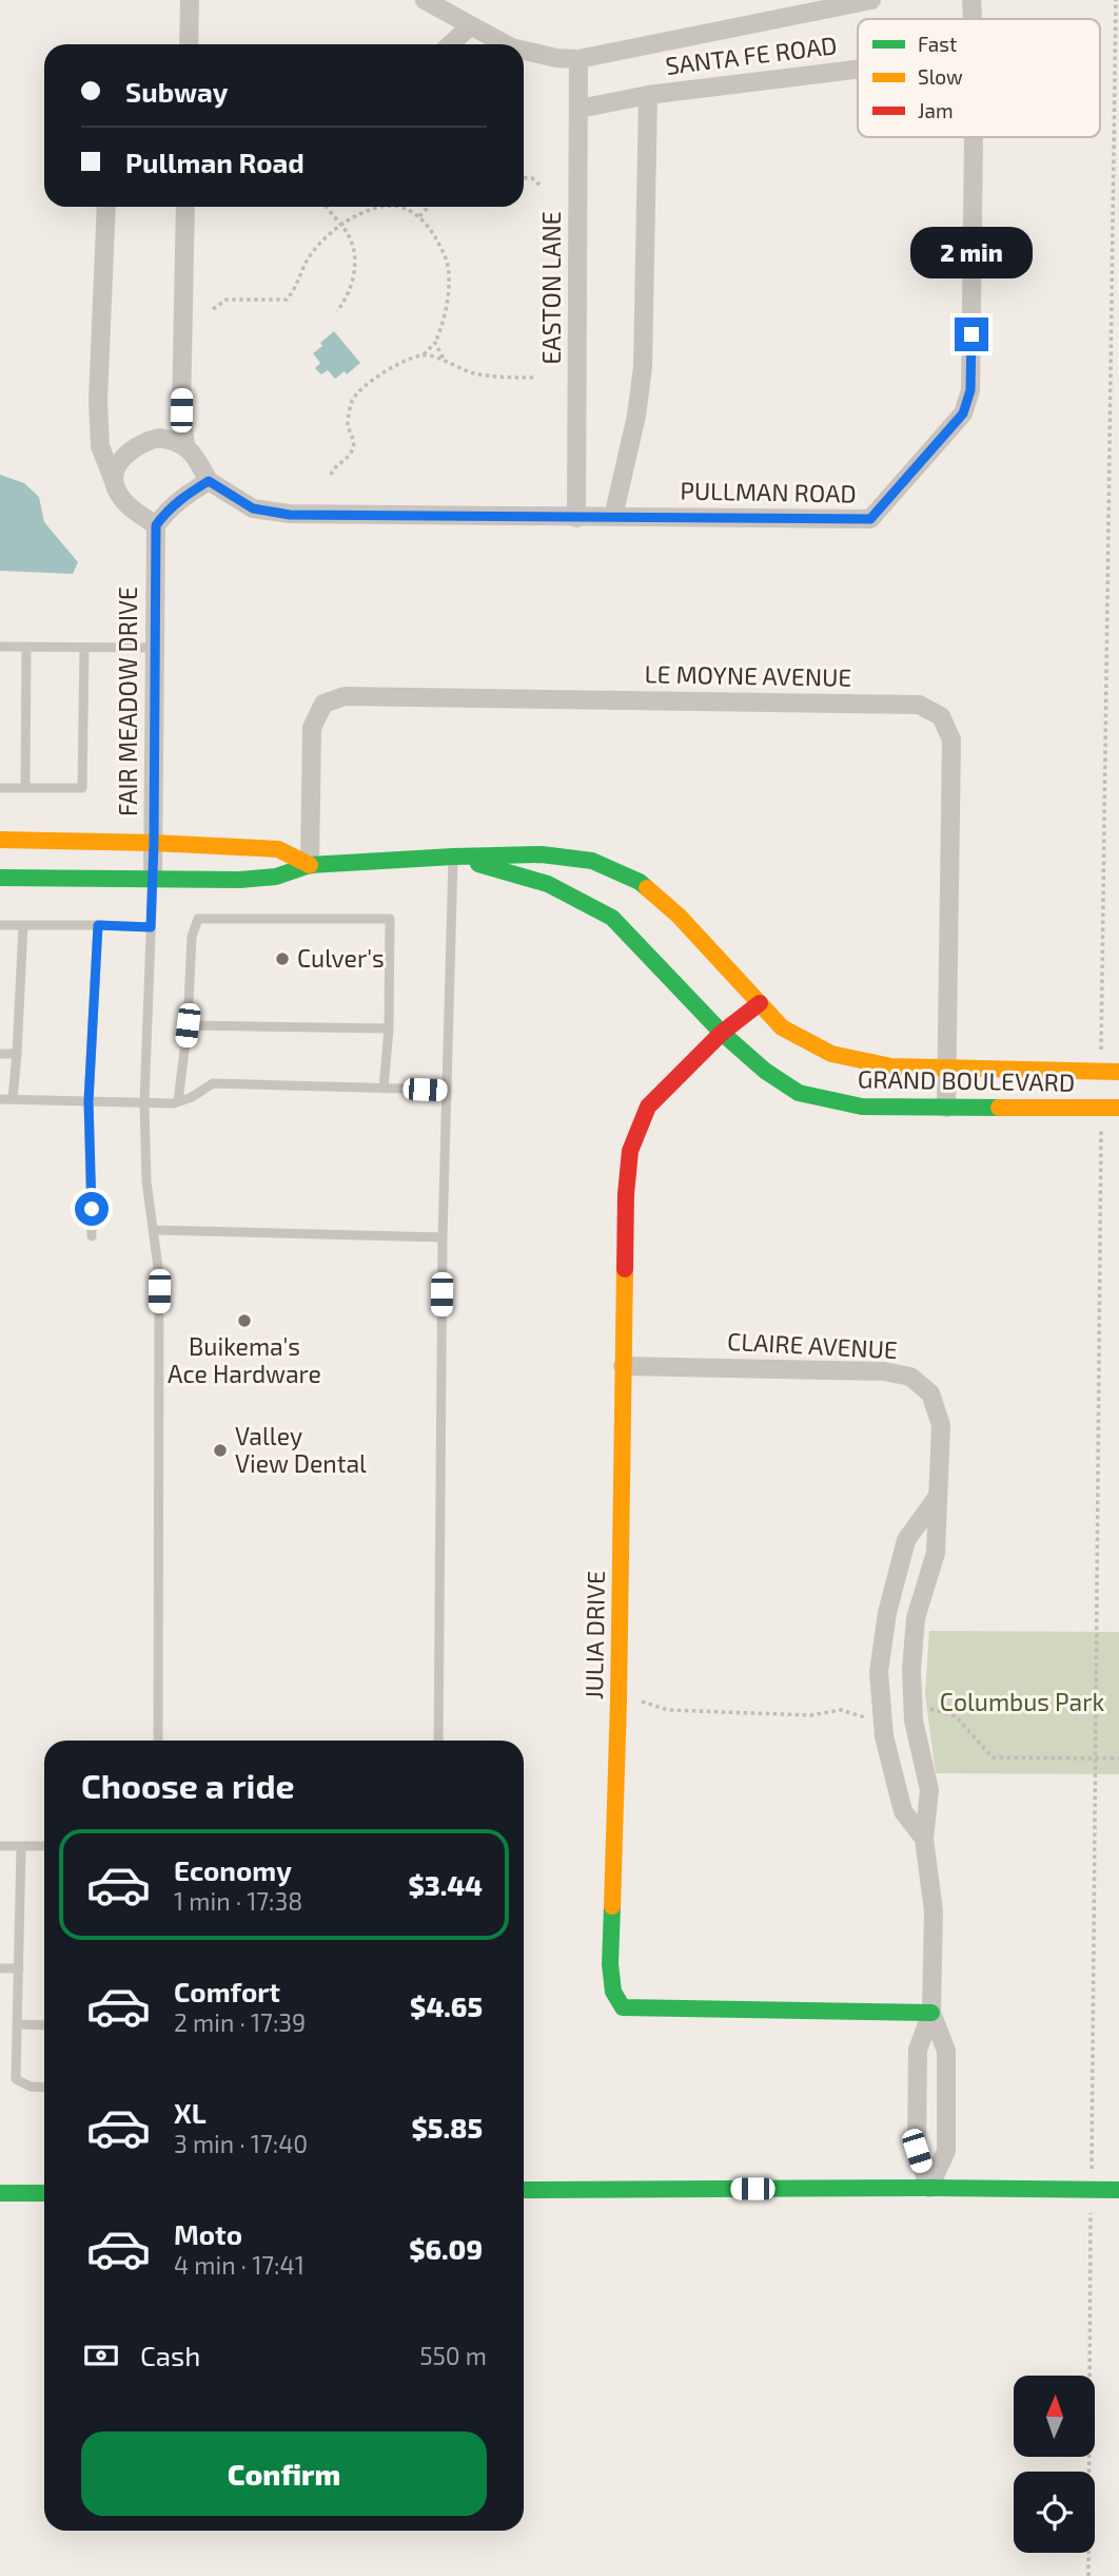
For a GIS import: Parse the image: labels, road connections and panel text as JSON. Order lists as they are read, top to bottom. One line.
{"streets":{"street":["SANTA FE ROAD","EASTON LANE","PULLMAN ROAD","LE MOYNE AVENUE","FAIR MEADOW DRIVE","GRAND BOULEVARD","CLAIRE AVENUE","JULIA DRIVE"]},"crossings":[["SANTA FE ROAD","EASTON LANE"],["EASTON LANE","PULLMAN ROAD"],["PULLMAN ROAD","FAIR MEADOW DRIVE"],["LE MOYNE AVENUE","GRAND BOULEVARD"],["FAIR MEADOW DRIVE","GRAND BOULEVARD"],["GRAND BOULEVARD","JULIA DRIVE"],["CLAIRE AVENUE","JULIA DRIVE"]],"parks":["Columbus Park"],"places":["Culver's","Buikema's Ace Hardware","Valley View Dental"],"legend":["Fast","Slow","Jam"],"north":"top","page":{"banner":["Subway","Pullman Road"],"bubble":"2 min","heading":"Choose a ride","list":[{"name":"Economy","note":"1 min · 17:38","value":"$3.44"},{"name":"Comfort","note":"2 min · 17:39","value":"$4.65"},{"name":"XL","note":"3 min · 17:40","value":"$5.85"},{"name":"Moto","note":"4 min · 17:41","value":"$6.09"}],"pay":["Cash","550 m"],"buttons":"Confirm"}}
